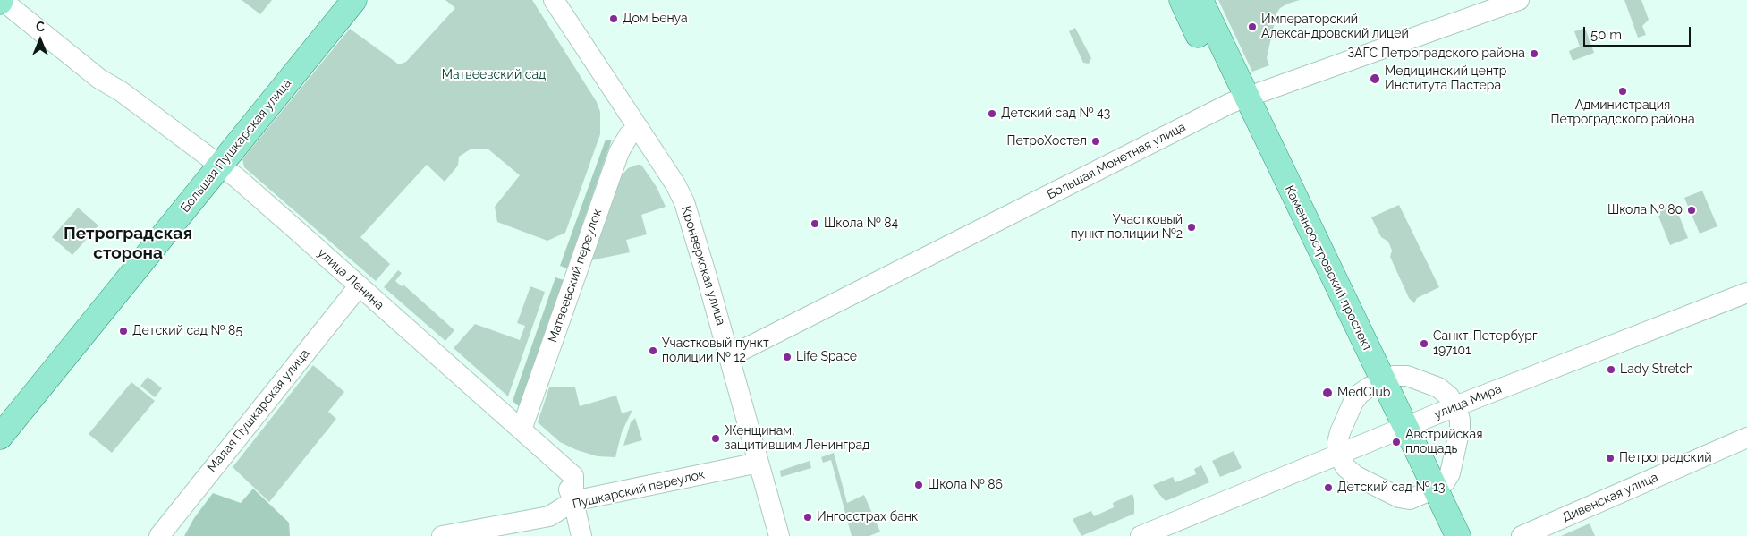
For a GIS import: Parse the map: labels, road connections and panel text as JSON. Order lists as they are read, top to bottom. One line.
{"streets":{"main road":["Большая Пушкарская улица","Каменноостровский проспект"],"street":["Большая Монетная улица","Кронверкская улица","Матвеевский переулок","улица Ленина","улица Мира","Малая Пушкарская улица","Пушкарский переулок","Дивенская улица"]},"crossings":[["Большая Пушкарская улица","улица Ленина"],["Большая Монетная улица","Кронверкская улица"],["Большая Монетная улица","Каменноостровский проспект"],["Кронверкская улица","Матвеевский переулок"],["Кронверкская улица","Пушкарский переулок"],["Каменноостровский проспект","улица Мира"],["Матвеевский переулок","улица Ленина"],["улица Ленина","Малая Пушкарская улица"],["улица Ленина","Пушкарский переулок"]],"districts":["Петроградская сторона"],"parks":["Матвеевский сад"],"places":["Дом Бенуа","Императорский Александровский лицей","ЗАГС Петроградского района","Медицинский центр Института Пастера","Администрация Петроградского района","Детский сад № 43","ПетроХостел","Школа № 80","Школа № 84","Участковый пункт полиции №2","Детский сад № 85","Санкт-Петербург 197101","Участковый пункт полиции № 12","Life Space","Lady Stretch","MedClub","Женщинам, защитившим Ленинград","Австрийская площадь","Петроградский","Школа № 86","Детский сад № 13","Ингосстрах банк"],"scale_bar":"50 m","north":"top"}
